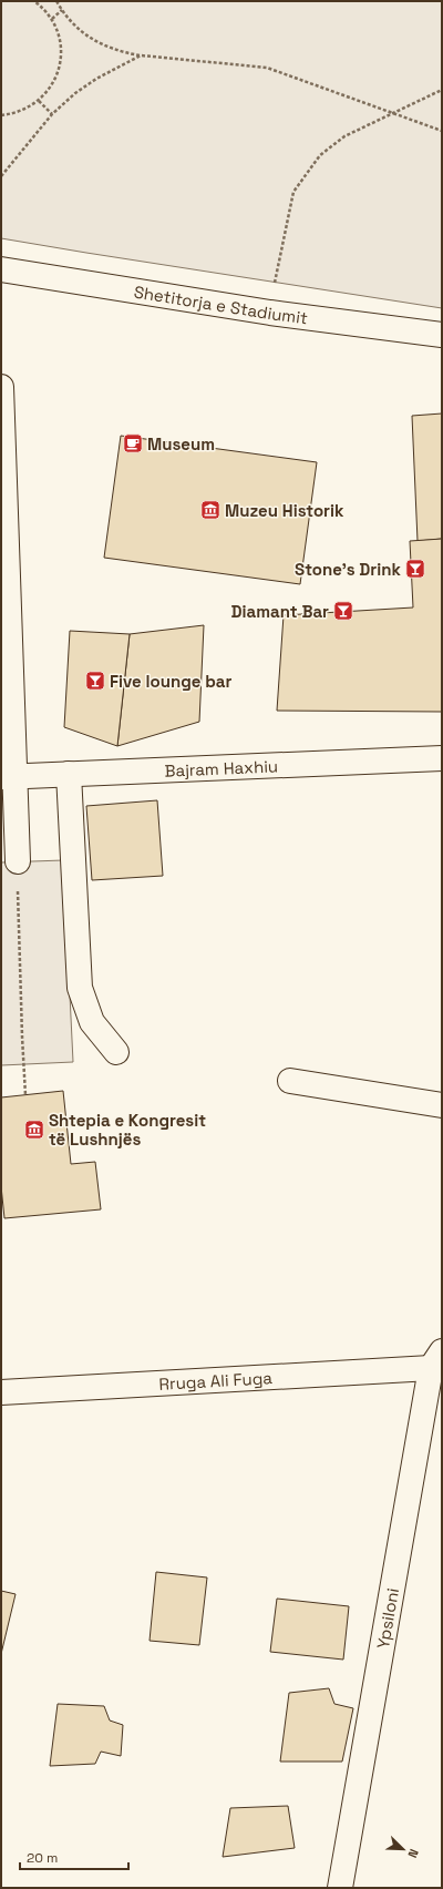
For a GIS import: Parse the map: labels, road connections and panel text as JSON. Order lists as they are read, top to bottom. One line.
{"streets":{"street":["Shetitorja e Stadiumit","Bajram Haxhiu","Rruga Ali Fuga","Ypsiloni"]},"crossings":[["Rruga Ali Fuga","Ypsiloni"]],"places":{"cafe":["Museum"],"museum":["Muzeu Historik","Shtepia e Kongresit të Lushnjës"],"bar":["Stone's Drink","Diamant Bar","Five lounge bar"]},"scale_bar":"20 m","north":"bottom right"}
